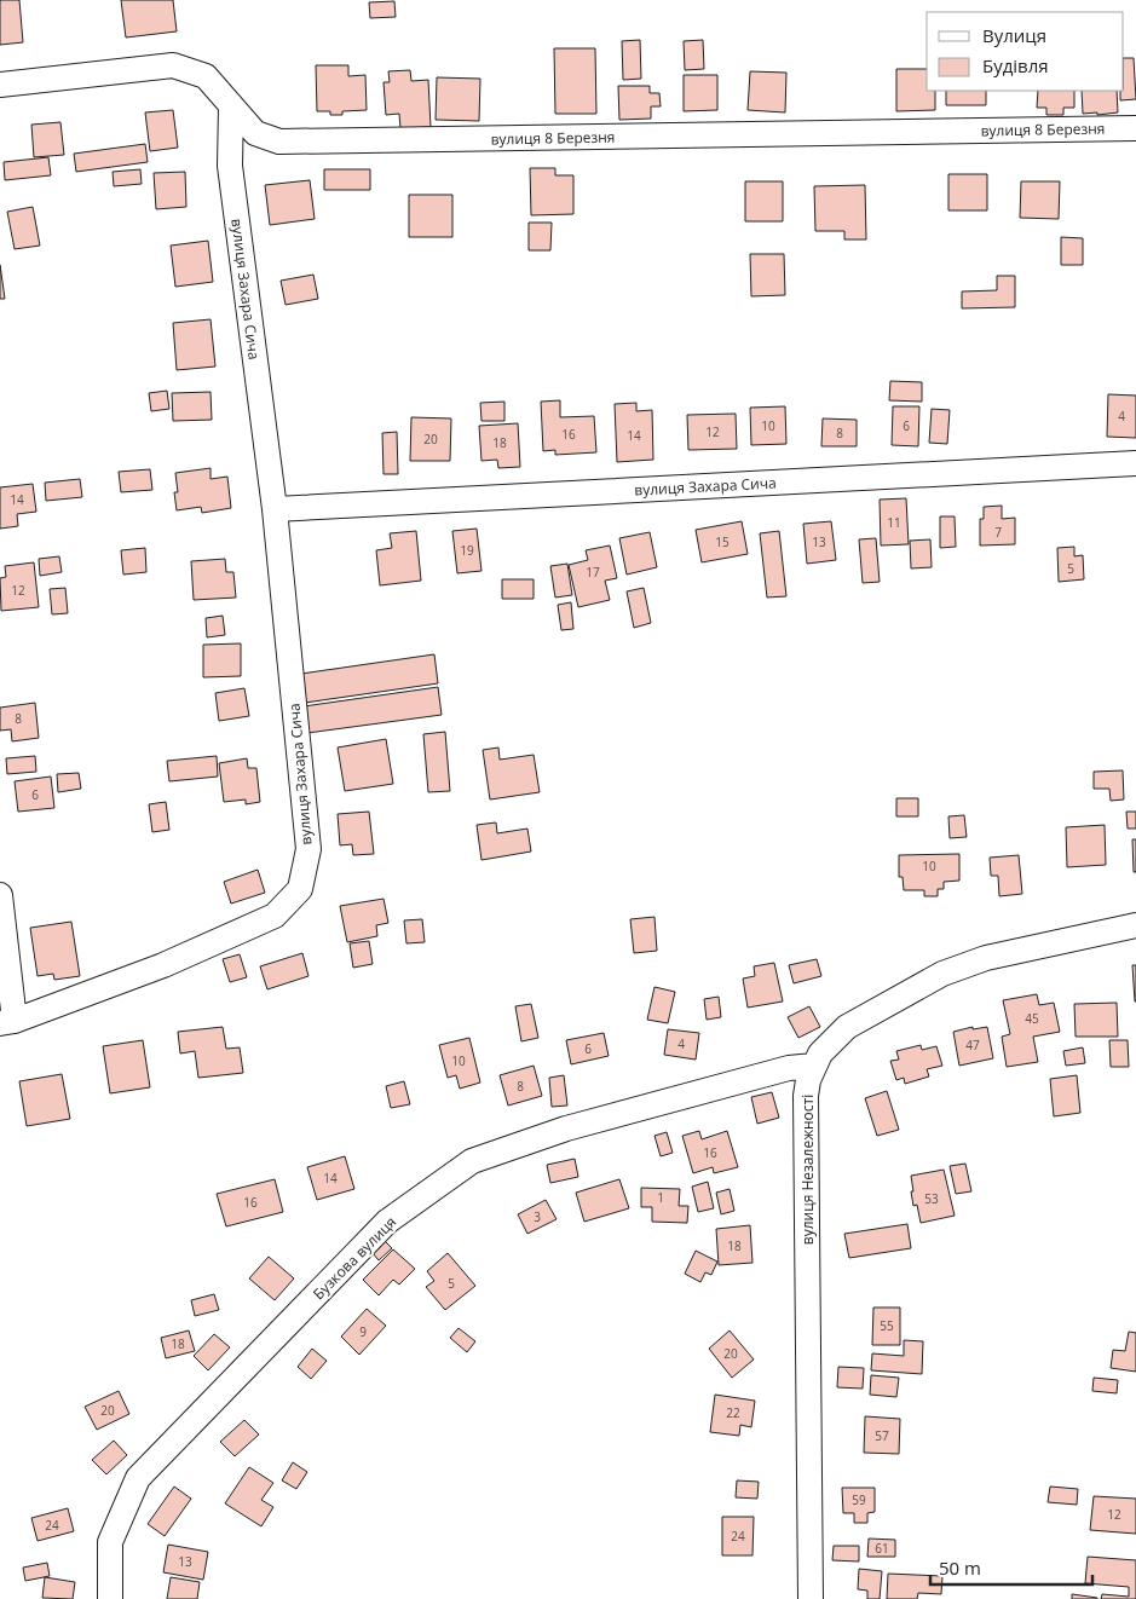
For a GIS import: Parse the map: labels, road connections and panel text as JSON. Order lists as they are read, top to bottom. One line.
{"streets":{"street":["вулиця 8 Березня","вулиця Захара Сича","вулиця Незалежності","Бузкова вулиця"]},"crossings":[["вулиця 8 Березня","вулиця Захара Сича"],["вулиця Незалежності","Бузкова вулиця"]],"house_numbers":["4","10","6","12","8","16","14","20","18","14","11","7","15","13","19","5","17","12","8","6","10","45","4","47","6","10","8","16","14","1","53","16","3","18","5","55","9","18","20","20","22","57","59","12","24","24","61","13"],"legend":["Вулиця","Будівля"],"scale_bar":"50 m"}
